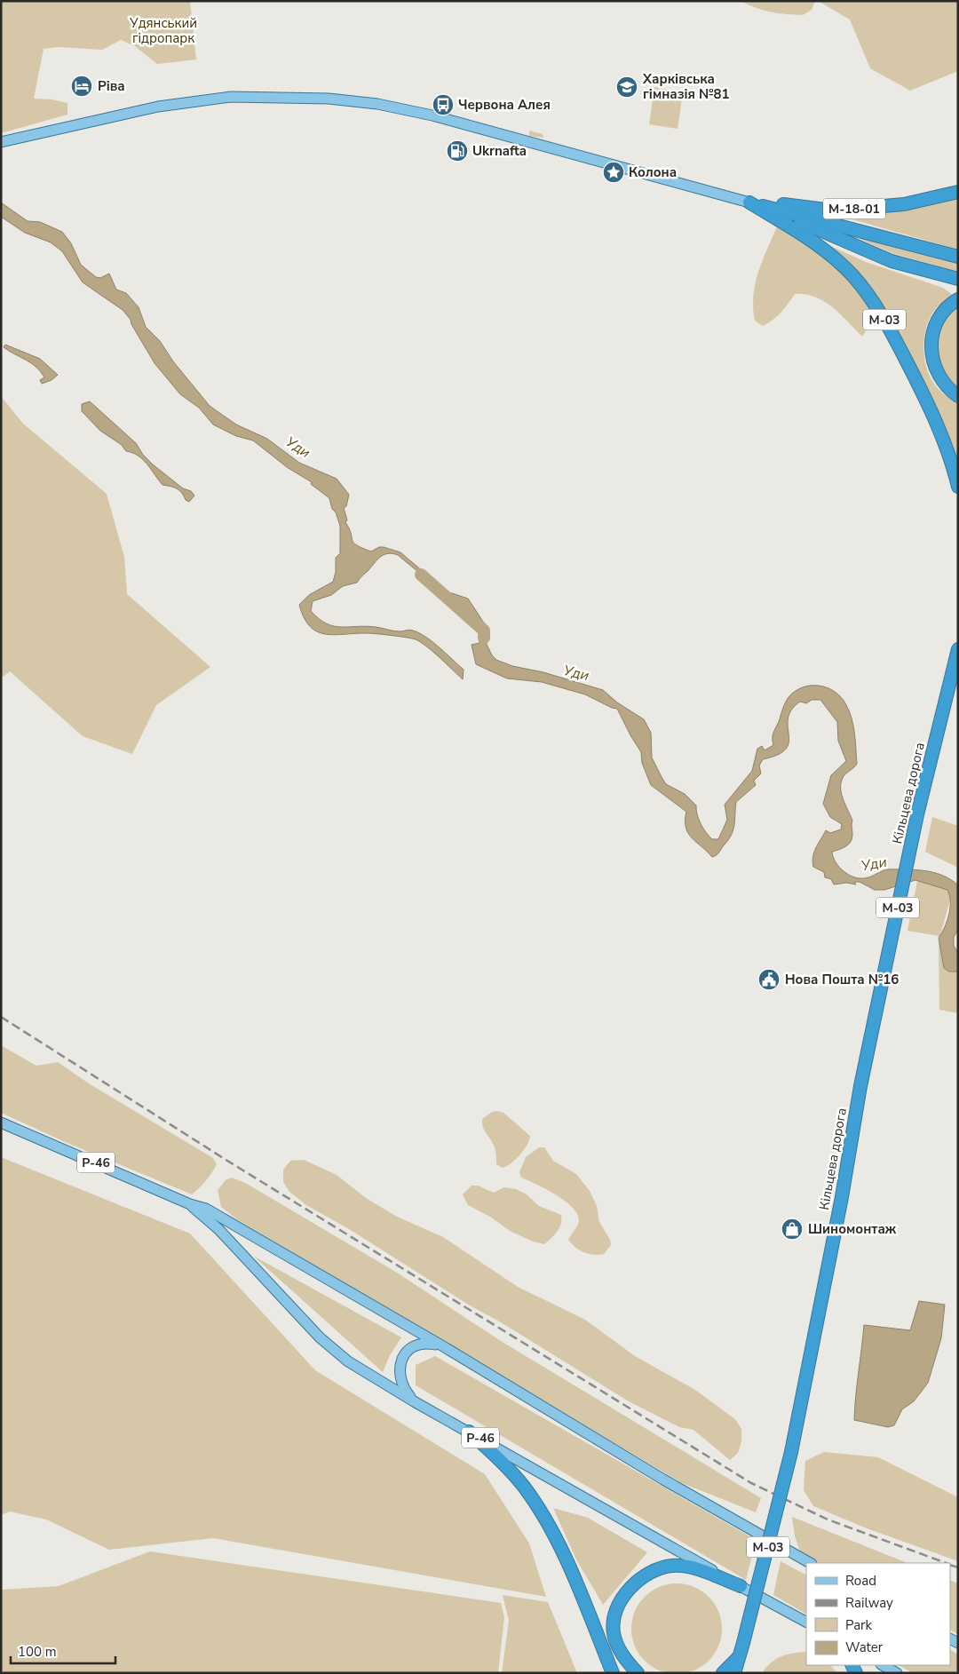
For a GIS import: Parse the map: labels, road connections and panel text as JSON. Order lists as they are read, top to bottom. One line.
{"streets":{"highway":["М-18-01","М-03","Кільцева дорога"],"main road":["Р-46"]},"crossings":[["М-18-01","М-03"],["М-03","Кільцева дорога"]],"water":["Уди"],"parks":["Удянський гідропарк"],"places":{"hotel":["Ріва"],"school or university":["Харківська гімназія №81"],"bus stop":["Червона Алея"],"fuel station":["Ukrnafta"],"place":["Колона"],"public building":["Нова Пошта №16"],"shop":["Шиномонтаж"]},"legend":["Road","Railway","Park","Water"],"scale_bar":"100 m"}
